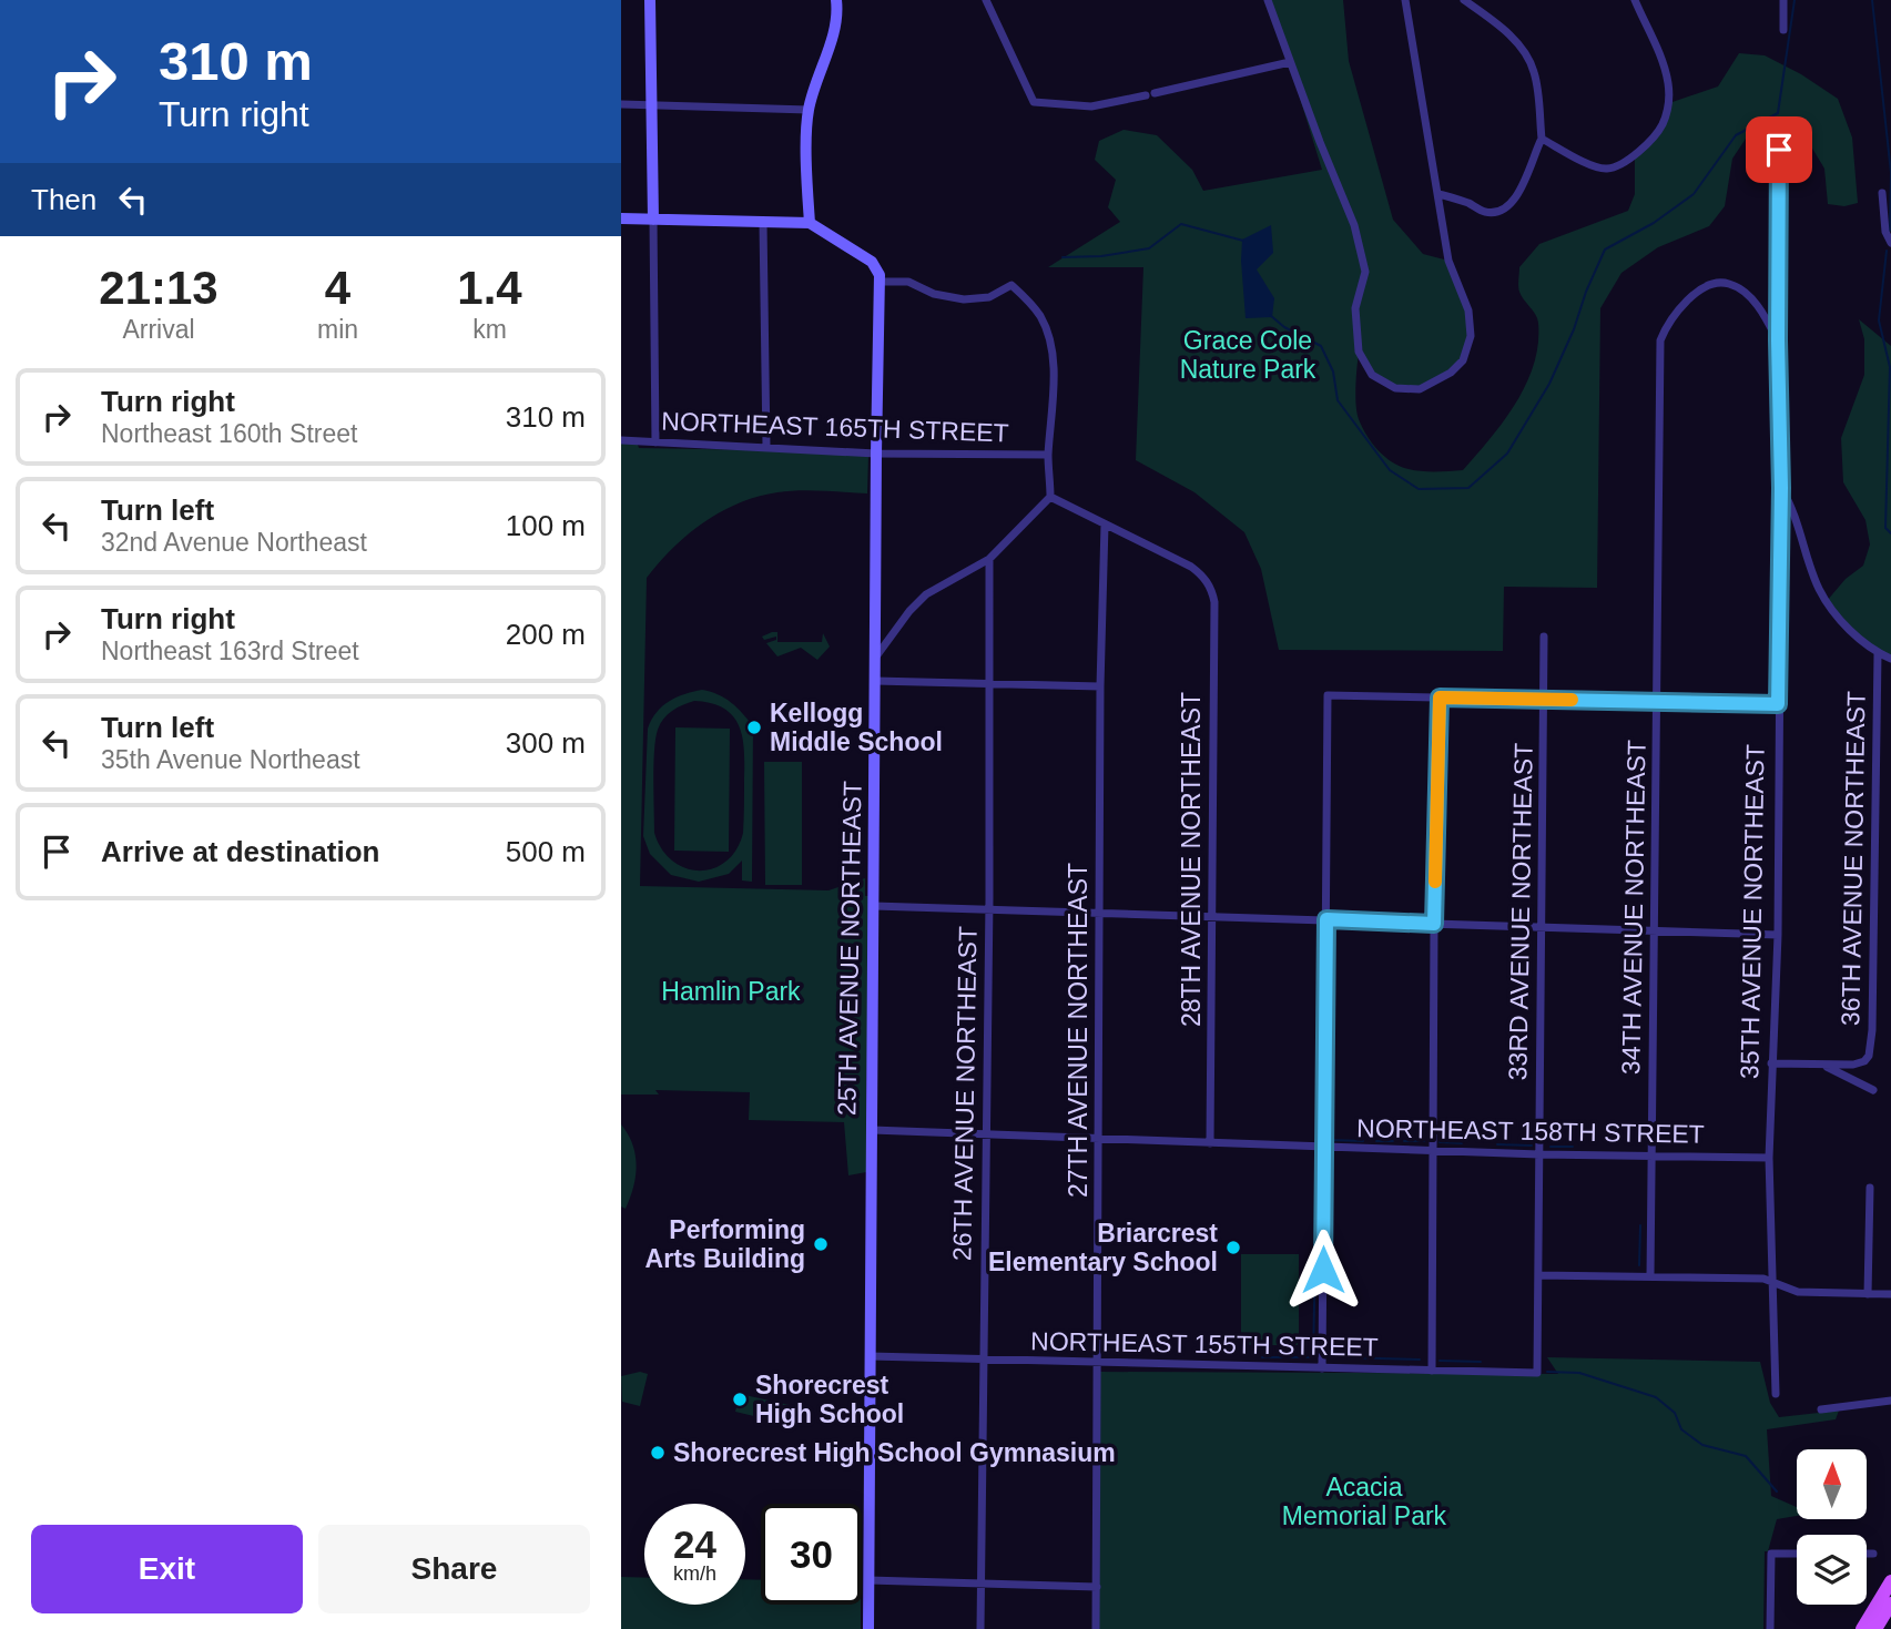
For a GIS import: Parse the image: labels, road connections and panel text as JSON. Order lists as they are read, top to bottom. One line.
{"streets":{"street":["NORTHEAST 165TH STREET","36TH AVENUE NORTHEAST","28TH AVENUE NORTHEAST","34TH AVENUE NORTHEAST","33RD AVENUE NORTHEAST","35TH AVENUE NORTHEAST","25TH AVENUE NORTHEAST","27TH AVENUE NORTHEAST","26TH AVENUE NORTHEAST","NORTHEAST 158TH STREET","NORTHEAST 155TH STREET"]},"crossings":[["NORTHEAST 165TH STREET","25TH AVENUE NORTHEAST"],["28TH AVENUE NORTHEAST","27TH AVENUE NORTHEAST"],["28TH AVENUE NORTHEAST","NORTHEAST 158TH STREET"],["34TH AVENUE NORTHEAST","35TH AVENUE NORTHEAST"],["34TH AVENUE NORTHEAST","NORTHEAST 158TH STREET"],["33RD AVENUE NORTHEAST","NORTHEAST 158TH STREET"],["33RD AVENUE NORTHEAST","NORTHEAST 155TH STREET"],["35TH AVENUE NORTHEAST","NORTHEAST 158TH STREET"],["25TH AVENUE NORTHEAST","NORTHEAST 158TH STREET"],["25TH AVENUE NORTHEAST","NORTHEAST 155TH STREET"],["27TH AVENUE NORTHEAST","NORTHEAST 158TH STREET"],["27TH AVENUE NORTHEAST","NORTHEAST 155TH STREET"],["26TH AVENUE NORTHEAST","NORTHEAST 158TH STREET"],["26TH AVENUE NORTHEAST","NORTHEAST 155TH STREET"]],"parks":["Grace Cole Nature Park","Hamlin Park","Acacia Memorial Park"],"places":["Kellogg Middle School","Performing Arts Building","Briarcrest Elementary School","Shorecrest High School","Shorecrest High School Gymnasium"],"north":"top","page":{"turn":["310 m","Turn right"],"then":"Then","eta":["21:13","Arrival","4","min","1.4","km"],"list":[{"name":"Turn right","note":"Northeast 160th Street","value":"310 m"},{"name":"Turn left","note":"32nd Avenue Northeast","value":"100 m"},{"name":"Turn right","note":"Northeast 163rd Street","value":"200 m"},{"name":"Turn left","note":"35th Avenue Northeast","value":"300 m"},{"name":"Arrive at destination","value":"500 m"}],"speed":"24 km/h","limit":"30","buttons":["Exit","Share"]}}
